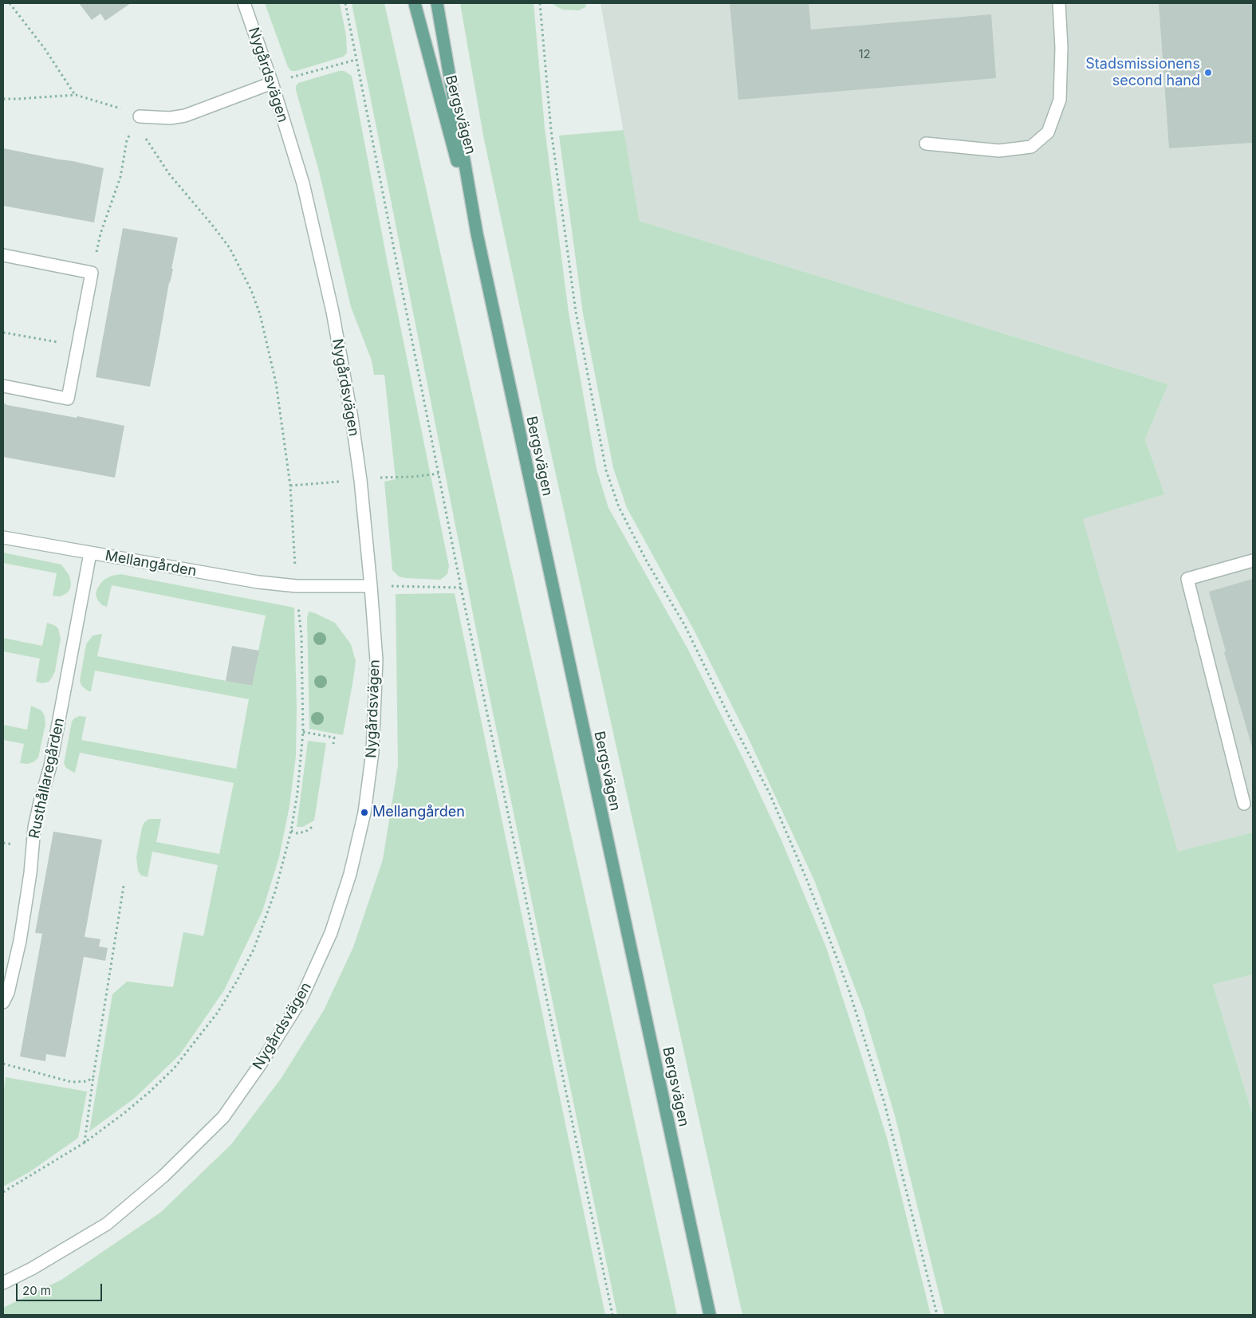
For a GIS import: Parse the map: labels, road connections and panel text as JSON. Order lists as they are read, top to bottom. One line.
{"streets":{"main road":["Bergsvägen"],"street":["Nygårdsvägen","Mellangården","Rusthållaregården"]},"crossings":[["Nygårdsvägen","Mellangården"],["Mellangården","Rusthållaregården"]],"places":["Stadsmissionens second hand","Mellangården"],"house_numbers":["12"],"scale_bar":"20 m"}
